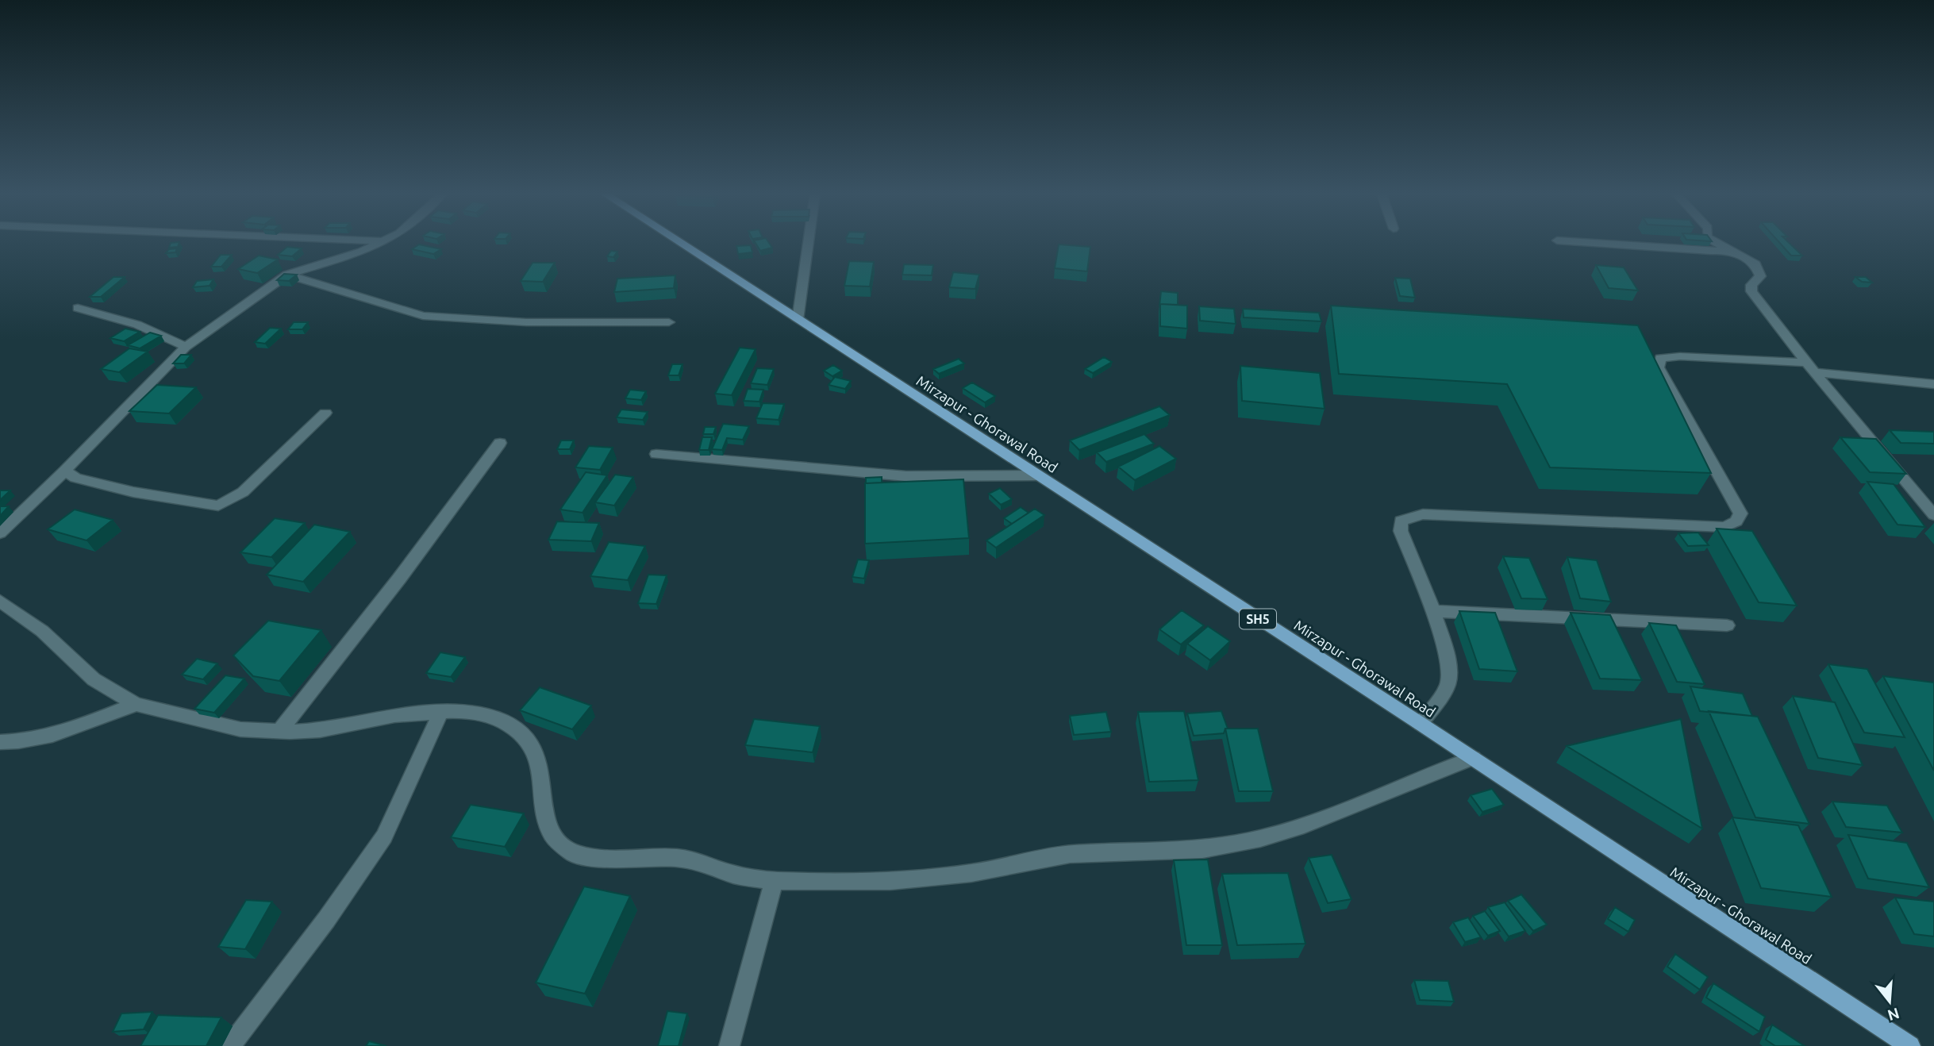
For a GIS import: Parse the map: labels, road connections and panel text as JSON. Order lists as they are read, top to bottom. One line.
{"streets":{"main road":["Mirzapur - Ghorawal Road","SH5"]},"north":"bottom"}
